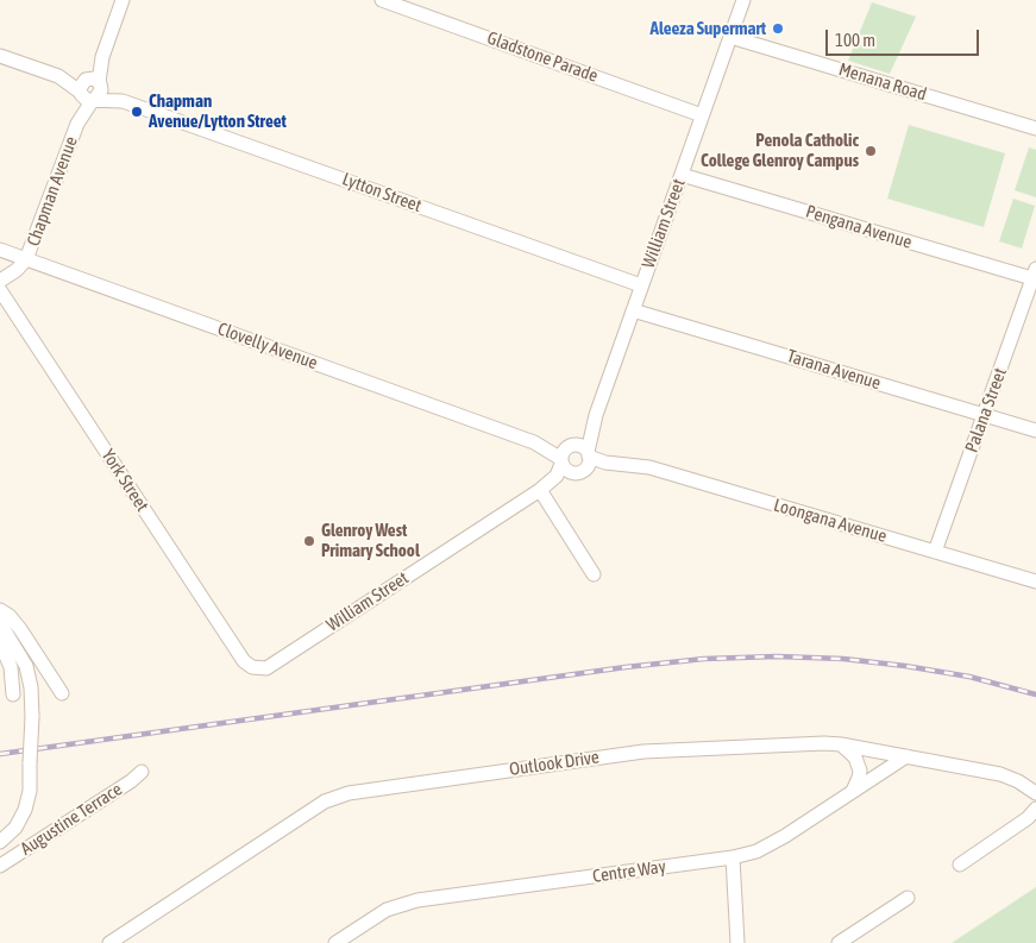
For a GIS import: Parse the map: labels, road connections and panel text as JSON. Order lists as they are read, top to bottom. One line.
{"streets":{"street":["Gladstone Parade","Menana Road","Chapman Avenue","Lytton Street","William Street","Pengana Avenue","Clovelly Avenue","Tarana Avenue","Palana Street","York Street","Loongana Avenue","Outlook Drive","Augustine Terrace","Centre Way"]},"crossings":[["Gladstone Parade","William Street"],["Menana Road","William Street"],["Chapman Avenue","Lytton Street"],["Chapman Avenue","Clovelly Avenue"],["Lytton Street","William Street"],["William Street","Pengana Avenue"],["William Street","Clovelly Avenue"],["William Street","Tarana Avenue"],["William Street","York Street"],["William Street","Loongana Avenue"],["Pengana Avenue","Palana Street"],["Clovelly Avenue","Loongana Avenue"],["Tarana Avenue","Palana Street"],["Palana Street","Loongana Avenue"],["Outlook Drive","Centre Way"]],"places":["Aleeza Supermart","Chapman Avenue/Lytton Street","Penola Catholic College Glenroy Campus","Glenroy West Primary School"],"scale_bar":"100 m"}
